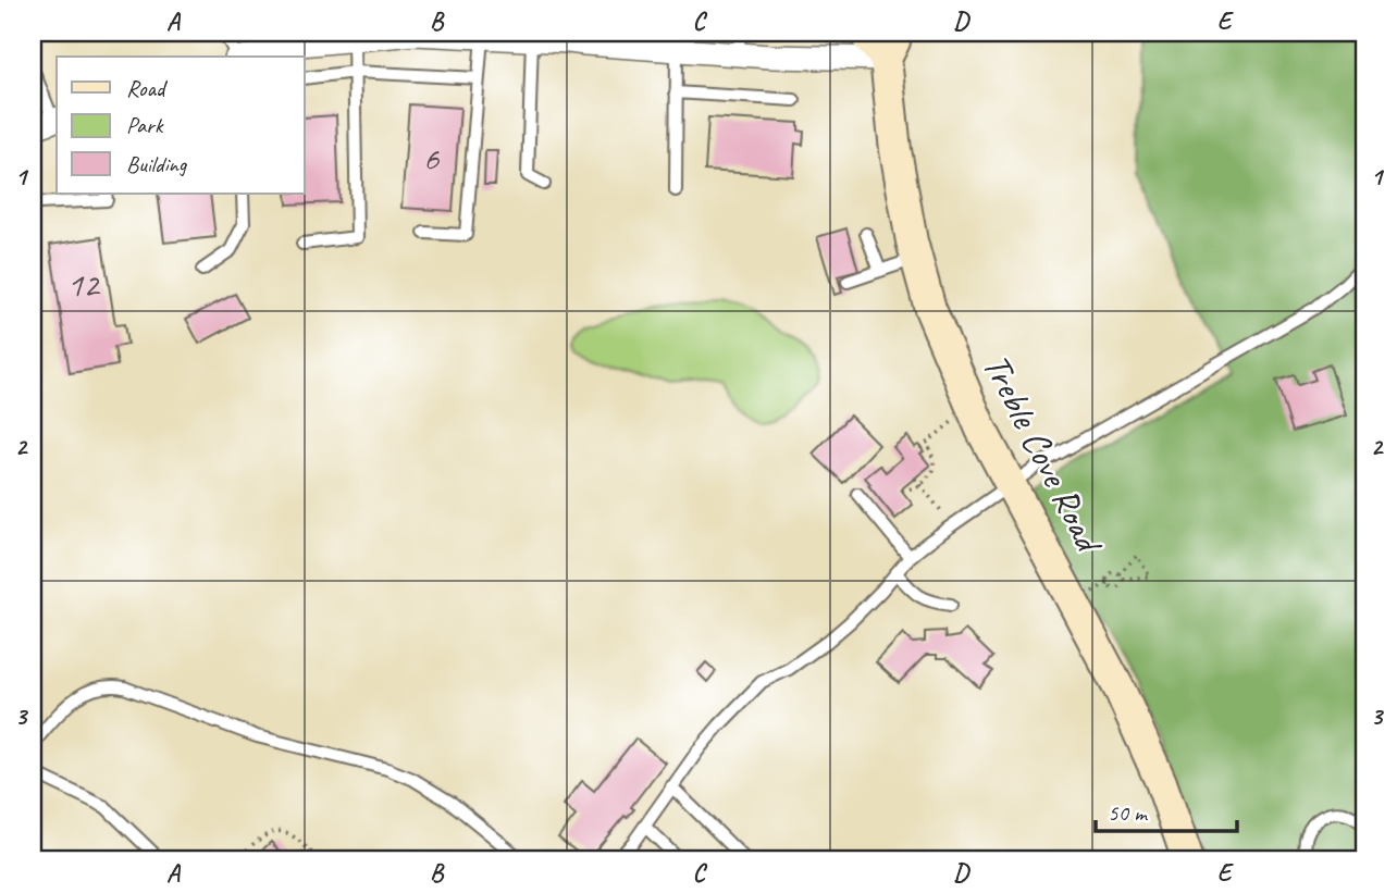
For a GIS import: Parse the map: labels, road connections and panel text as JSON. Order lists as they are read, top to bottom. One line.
{"streets":{"main road":["Treble Cove Road"]},"house_numbers":["6","12"],"legend":["Road","Park","Building"],"scale_bar":"50 m","grid":{"columns":["A","B","C","D","E"],"rows":["1","2","3"]}}
